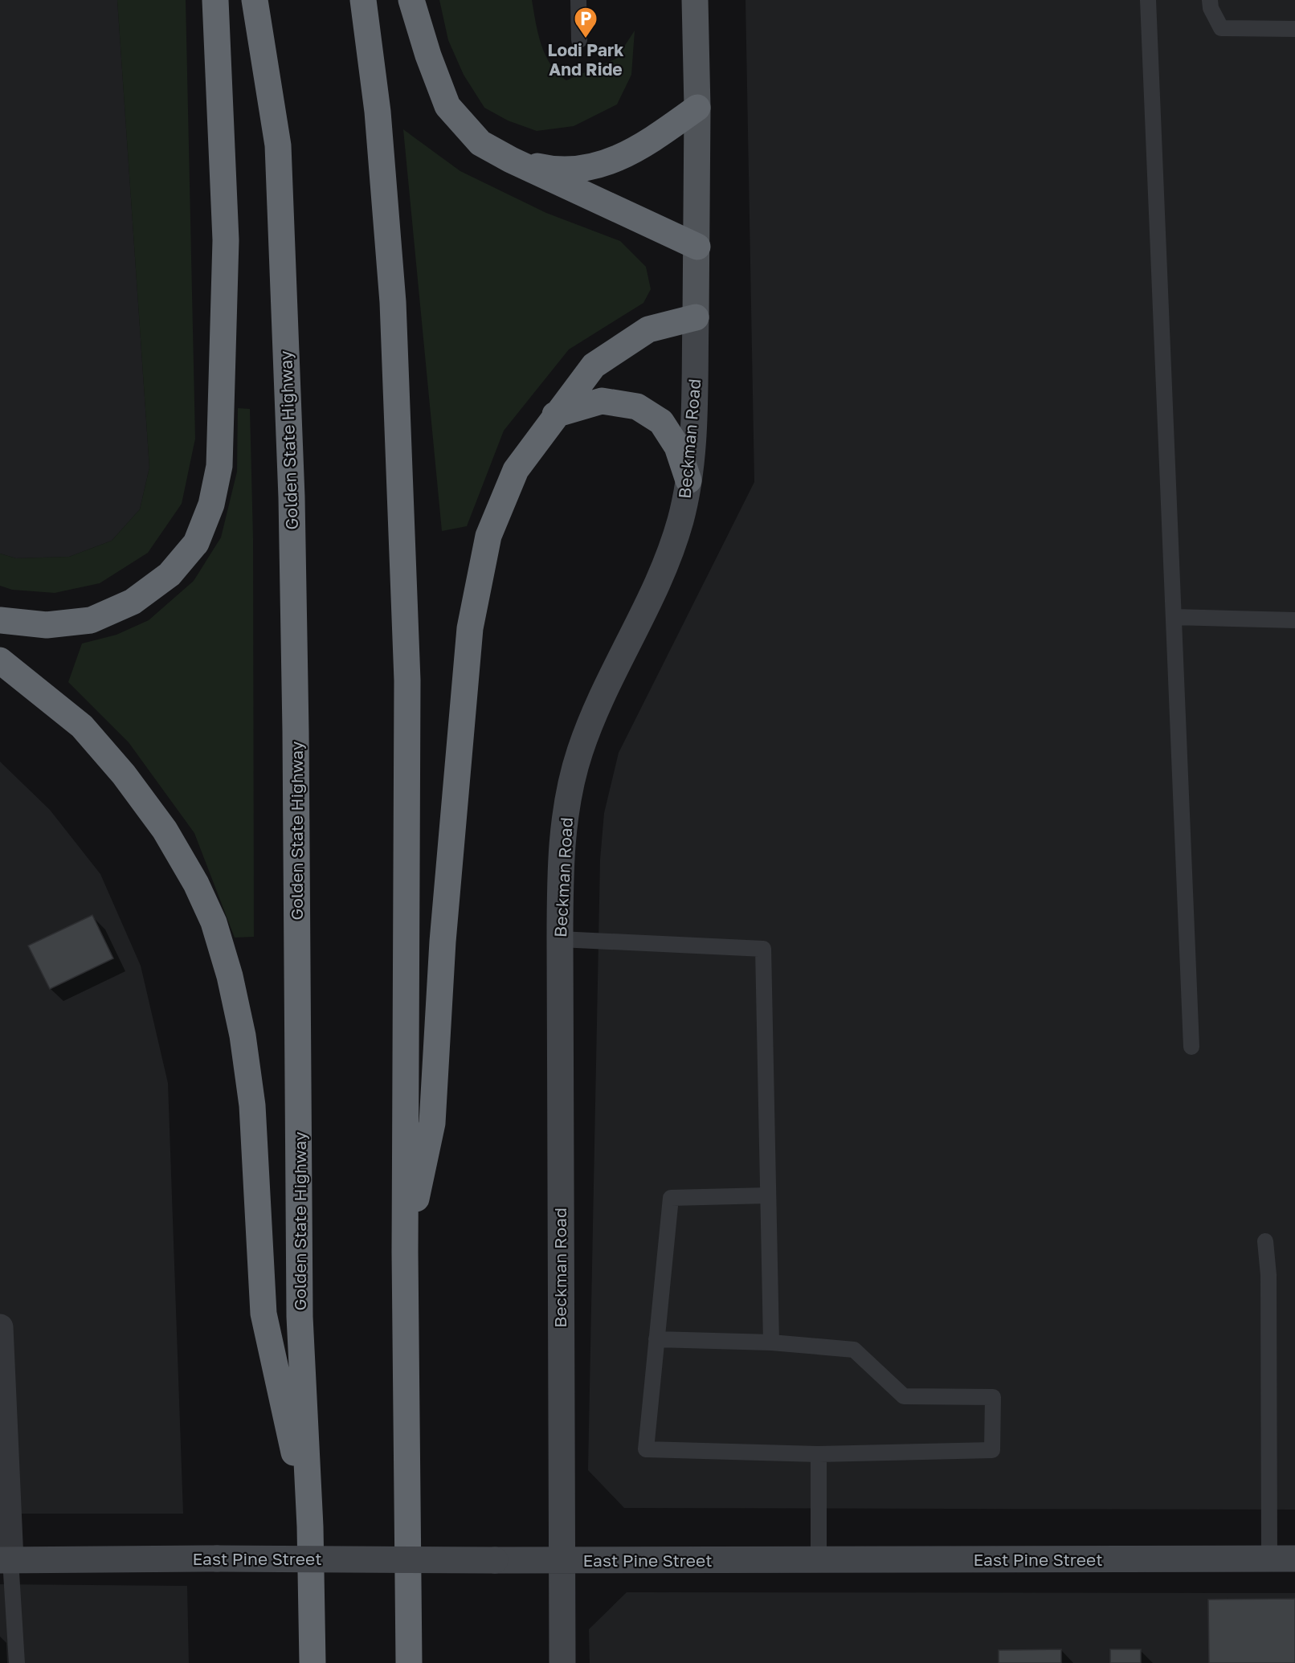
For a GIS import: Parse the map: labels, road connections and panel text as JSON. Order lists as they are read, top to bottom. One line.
{"streets":{"highway":["Golden State Highway"],"main road":["Beckman Road"],"street":["East Pine Street"]},"crossings":[["Beckman Road","East Pine Street"]],"places":{"parking":["Lodi Park And Ride"]}}
